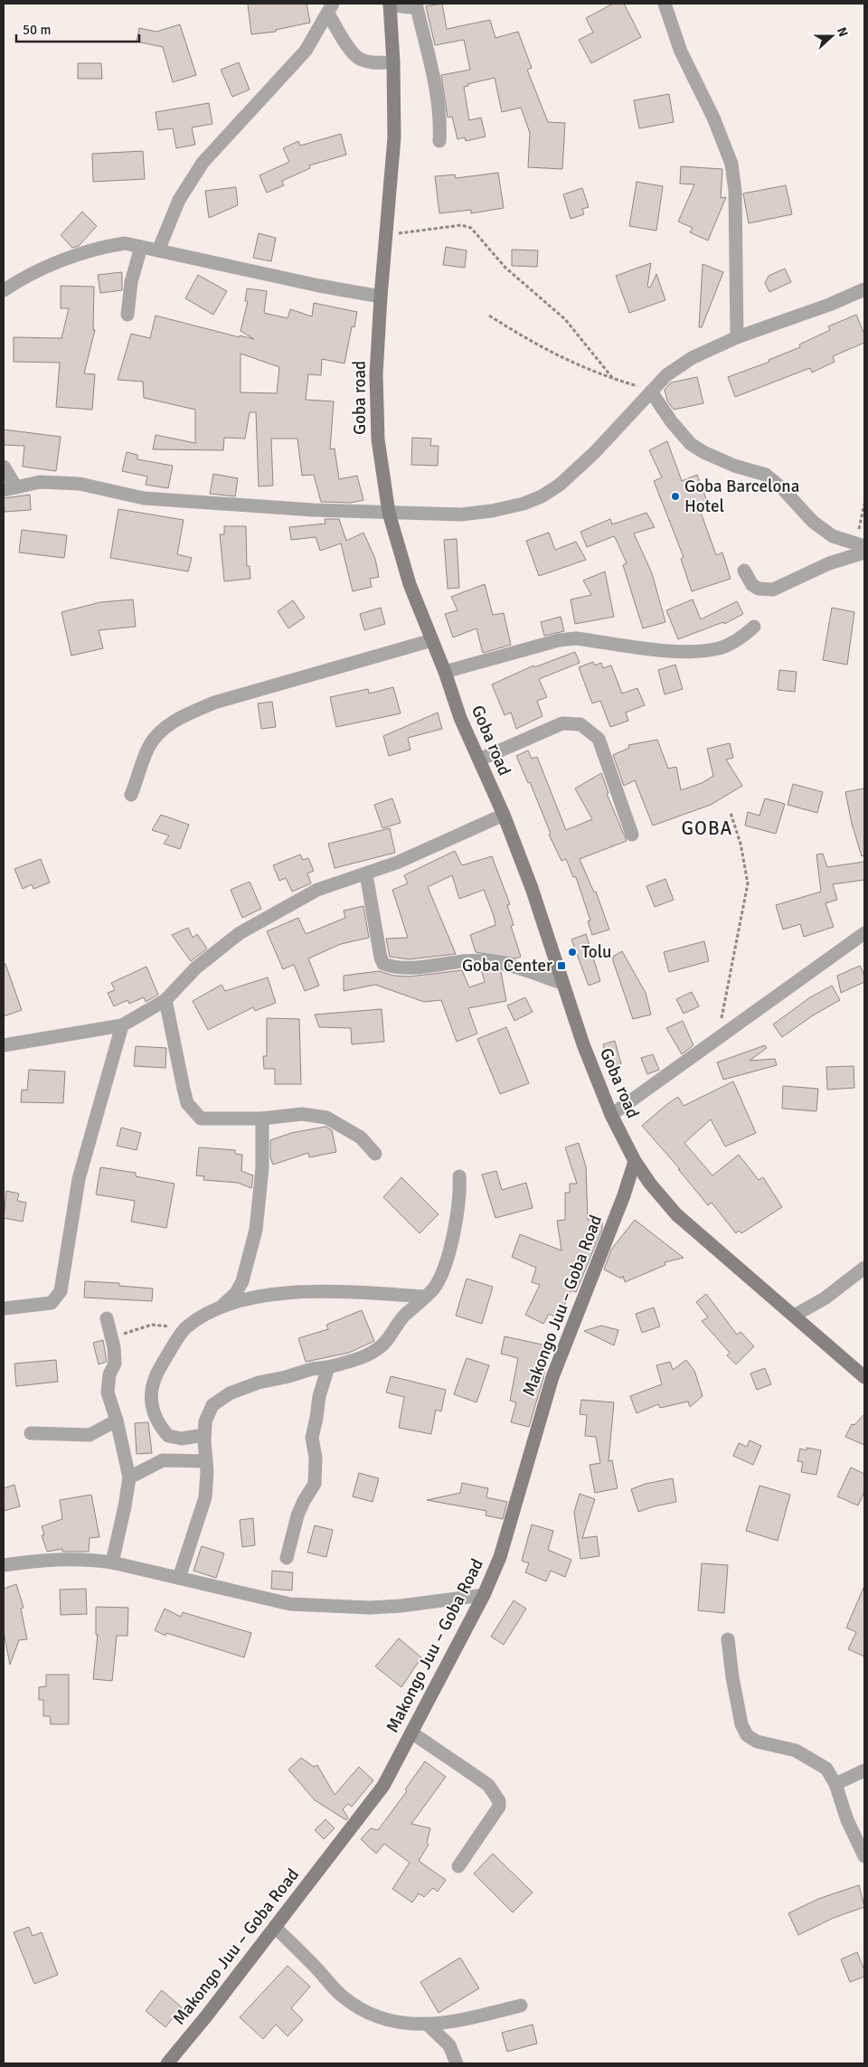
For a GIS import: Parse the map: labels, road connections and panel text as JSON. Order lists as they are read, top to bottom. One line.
{"streets":{"street":["Goba road","Makongo Juu – Goba Road"]},"crossings":[["Goba road","Makongo Juu – Goba Road"]],"districts":["GOBA"],"places":{"other":["Goba Barcelona Hotel","Tolu"],"transit":["Goba Center"]},"scale_bar":"50 m","north":"right"}
